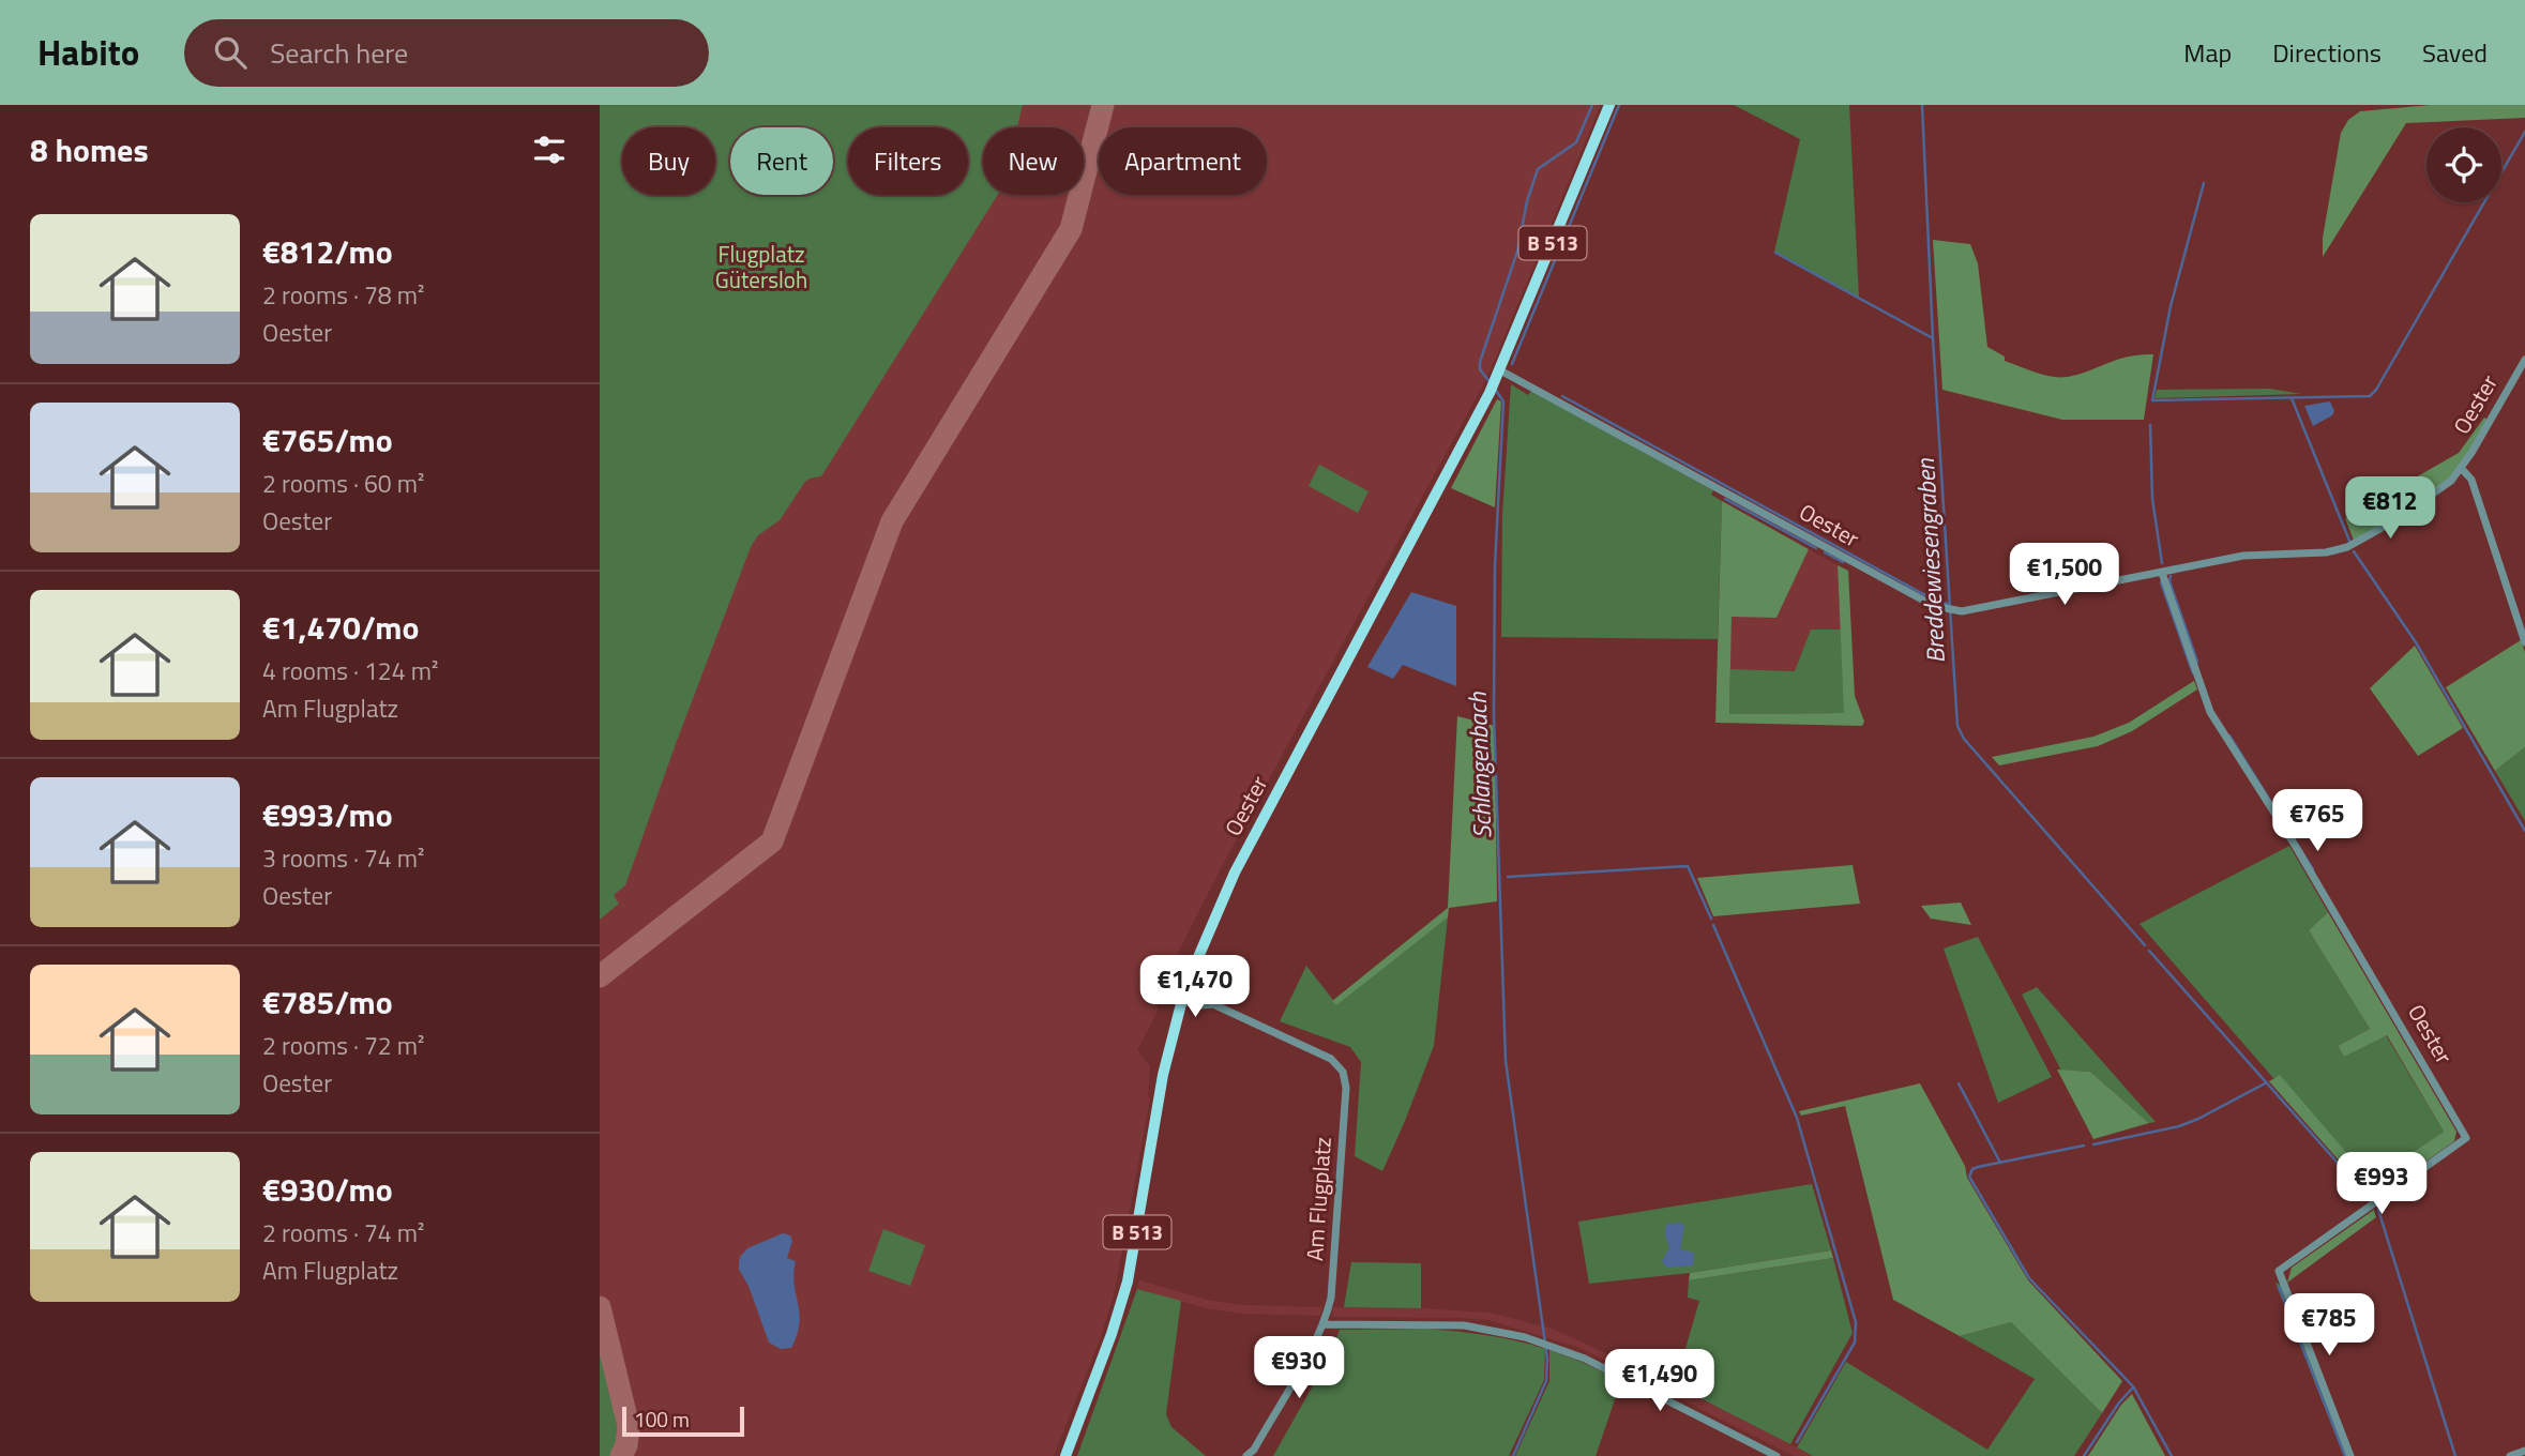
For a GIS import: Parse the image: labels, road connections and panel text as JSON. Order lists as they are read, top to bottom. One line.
{"streets":{"main road":["B 513","Oester"],"street":["Am Flugplatz"]},"crossings":[["B 513","Oester"],["B 513","Am Flugplatz"],["Oester","Am Flugplatz"]],"water":["Breddewiesengraben","Schlangenbach"],"parks":["Flugplatz Gütersloh"],"scale_bar":"100 m","page":{"header":"Habito","search":"Search here","nav":["Map","Directions","Saved"],"heading":"8 homes","chip":["Buy","Rent","Filters","New","Apartment"],"list":[{"name":"€812/mo","note":"2 rooms · 78 m² · Oester"},{"name":"€765/mo","note":"2 rooms · 60 m² · Oester"},{"name":"€1,470/mo","note":"4 rooms · 124 m² · Am Flugplatz"},{"name":"€993/mo","note":"3 rooms · 74 m² · Oester"},{"name":"€785/mo","note":"2 rooms · 72 m² · Oester"},{"name":"€930/mo","note":"2 rooms · 74 m² · Am Flugplatz"}],"price":["€812","€1,500","€765","€1,470","€993","€785","€930","€1,490"],"scale":"100 m"}}
